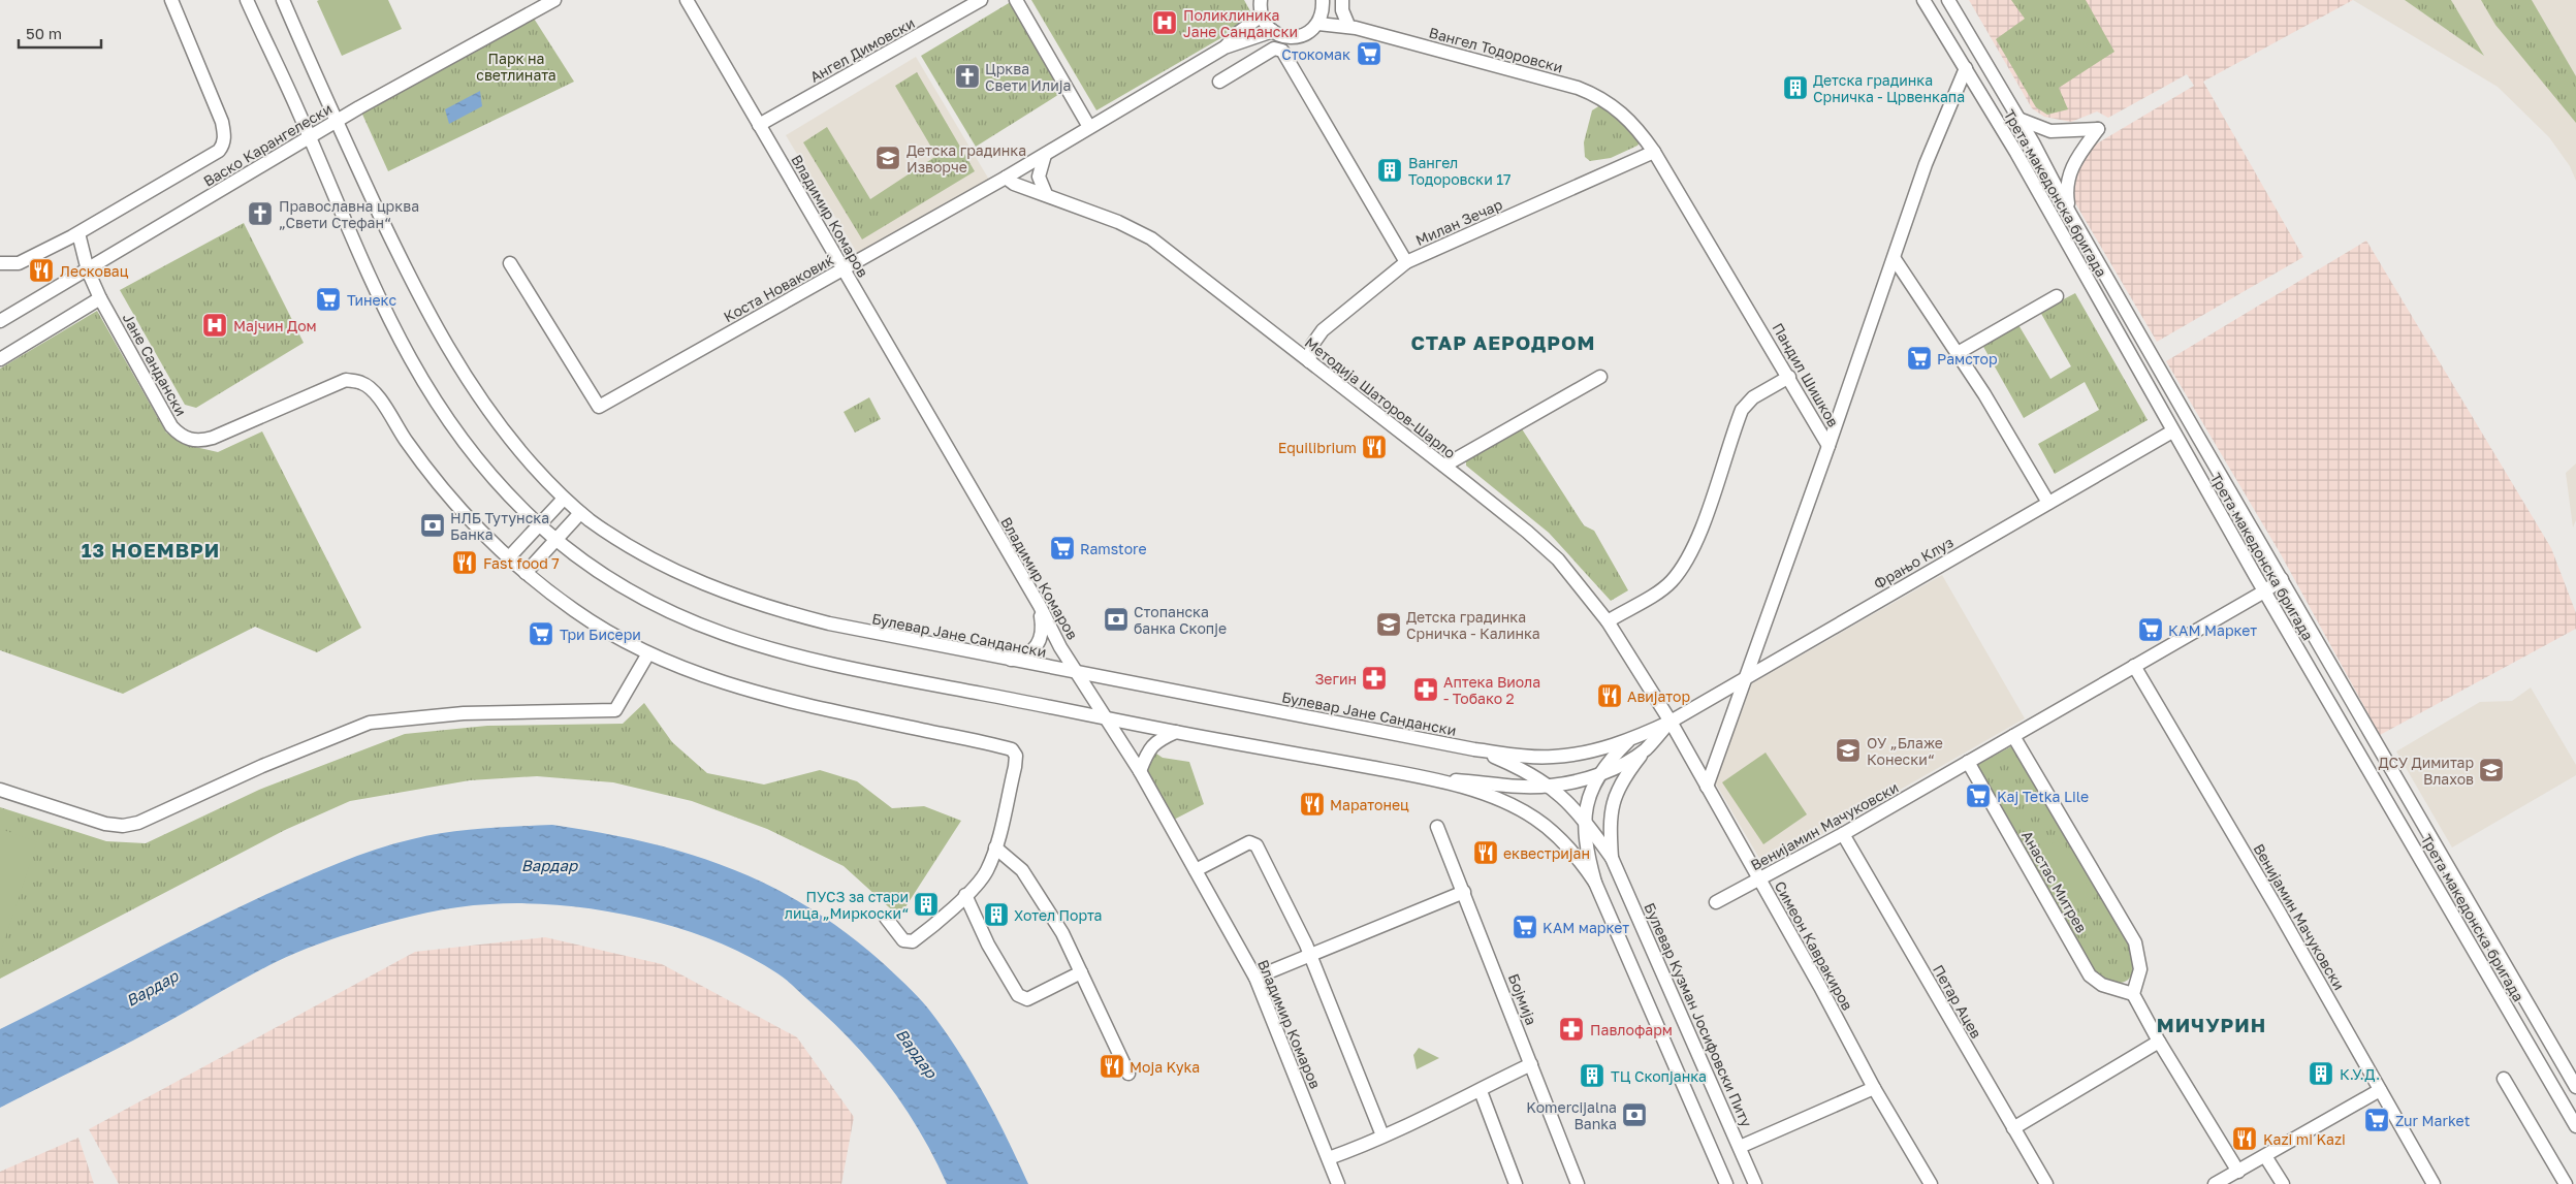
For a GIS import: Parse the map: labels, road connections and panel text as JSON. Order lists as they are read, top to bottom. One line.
{"streets":{"street":["Ангел Димовски","Вангел Тодоровски","Васко Карангелески","Трета македонска бригада","Владимир Комаров","Милан Зечар","Коста Новаковиќ","Јане Сандански","Пандил Шишков","Методија Шаторов-Шарло","Фрањо Клуз","Булевар Јане Сандански","Венијамин Мачуковски","Анастас Митрев","Симеон Кавракиров","Бојмија","Петар Ацев","Булевар Кузман Јосифовски Питу"]},"crossings":[["Ангел Димовски","Владимир Комаров"],["Вангел Тодоровски","Пандил Шишков"],["Васко Карангелески","Јане Сандански"],["Васко Карангелески","Булевар Јане Сандански"],["Трета македонска бригада","Фрањо Клуз"],["Трета македонска бригада","Венијамин Мачуковски"],["Владимир Комаров","Коста Новаковиќ"],["Владимир Комаров","Булевар Јане Сандански"],["Милан Зечар","Пандил Шишков"],["Милан Зечар","Методија Шаторов-Шарло"],["Коста Новаковиќ","Методија Шаторов-Шарло"],["Пандил Шишков","Фрањо Клуз"],["Пандил Шишков","Симеон Кавракиров"],["Методија Шаторов-Шарло","Фрањо Клуз"],["Методија Шаторов-Шарло","Симеон Кавракиров"],["Фрањо Клуз","Булевар Јане Сандански"],["Фрањо Клуз","Симеон Кавракиров"],["Венијамин Мачуковски","Анастас Митрев"],["Венијамин Мачуковски","Симеон Кавракиров"],["Венијамин Мачуковски","Петар Ацев"]],"districts":["СТАР АЕРОДРОМ","13 НОЕМВРИ","МИЧУРИН"],"water":["Вардар"],"parks":["Парк на светлината"],"places":{"hospital":["Поликлиника Јане Сандански","Мајчин Дом"],"supermarket":["Стокомак","Тинекс","Рамстор","Ramstore","КАМ Маркет","Три Бисери","Kaj Tetka Lile","KAM маркет","Zur Market"],"church":["Црква Свети Илија","Православна црква „Свети Стефан“"],"building":["Детска градинка Срничка - Црвенкапа","Вангел Тодоровски 17","ПУСЗ за стари лица „Миркоски“","Хотел Порта","К.У.Д.","ТЦ Скопјанка"],"school or university":["Детска градинка Изворче","Детска градинка Срничка - Калинка","ОУ „Блаже Конески“","ДСУ Димитар Влахов"],"restaurant":["Лесковац","Equilibrium","Fast food 7","Авијатор","Маратонец","еквестријан","Moja Kyka","Kazi mi Kazi"],"bank":["НЛБ Тутунска Банка","Стопанска банка Скопје","Komercijalna Banka"],"pharmacy":["Зегин","Аптека Виола - Тобако 2","Павлофарм"]},"scale_bar":"50 m"}
